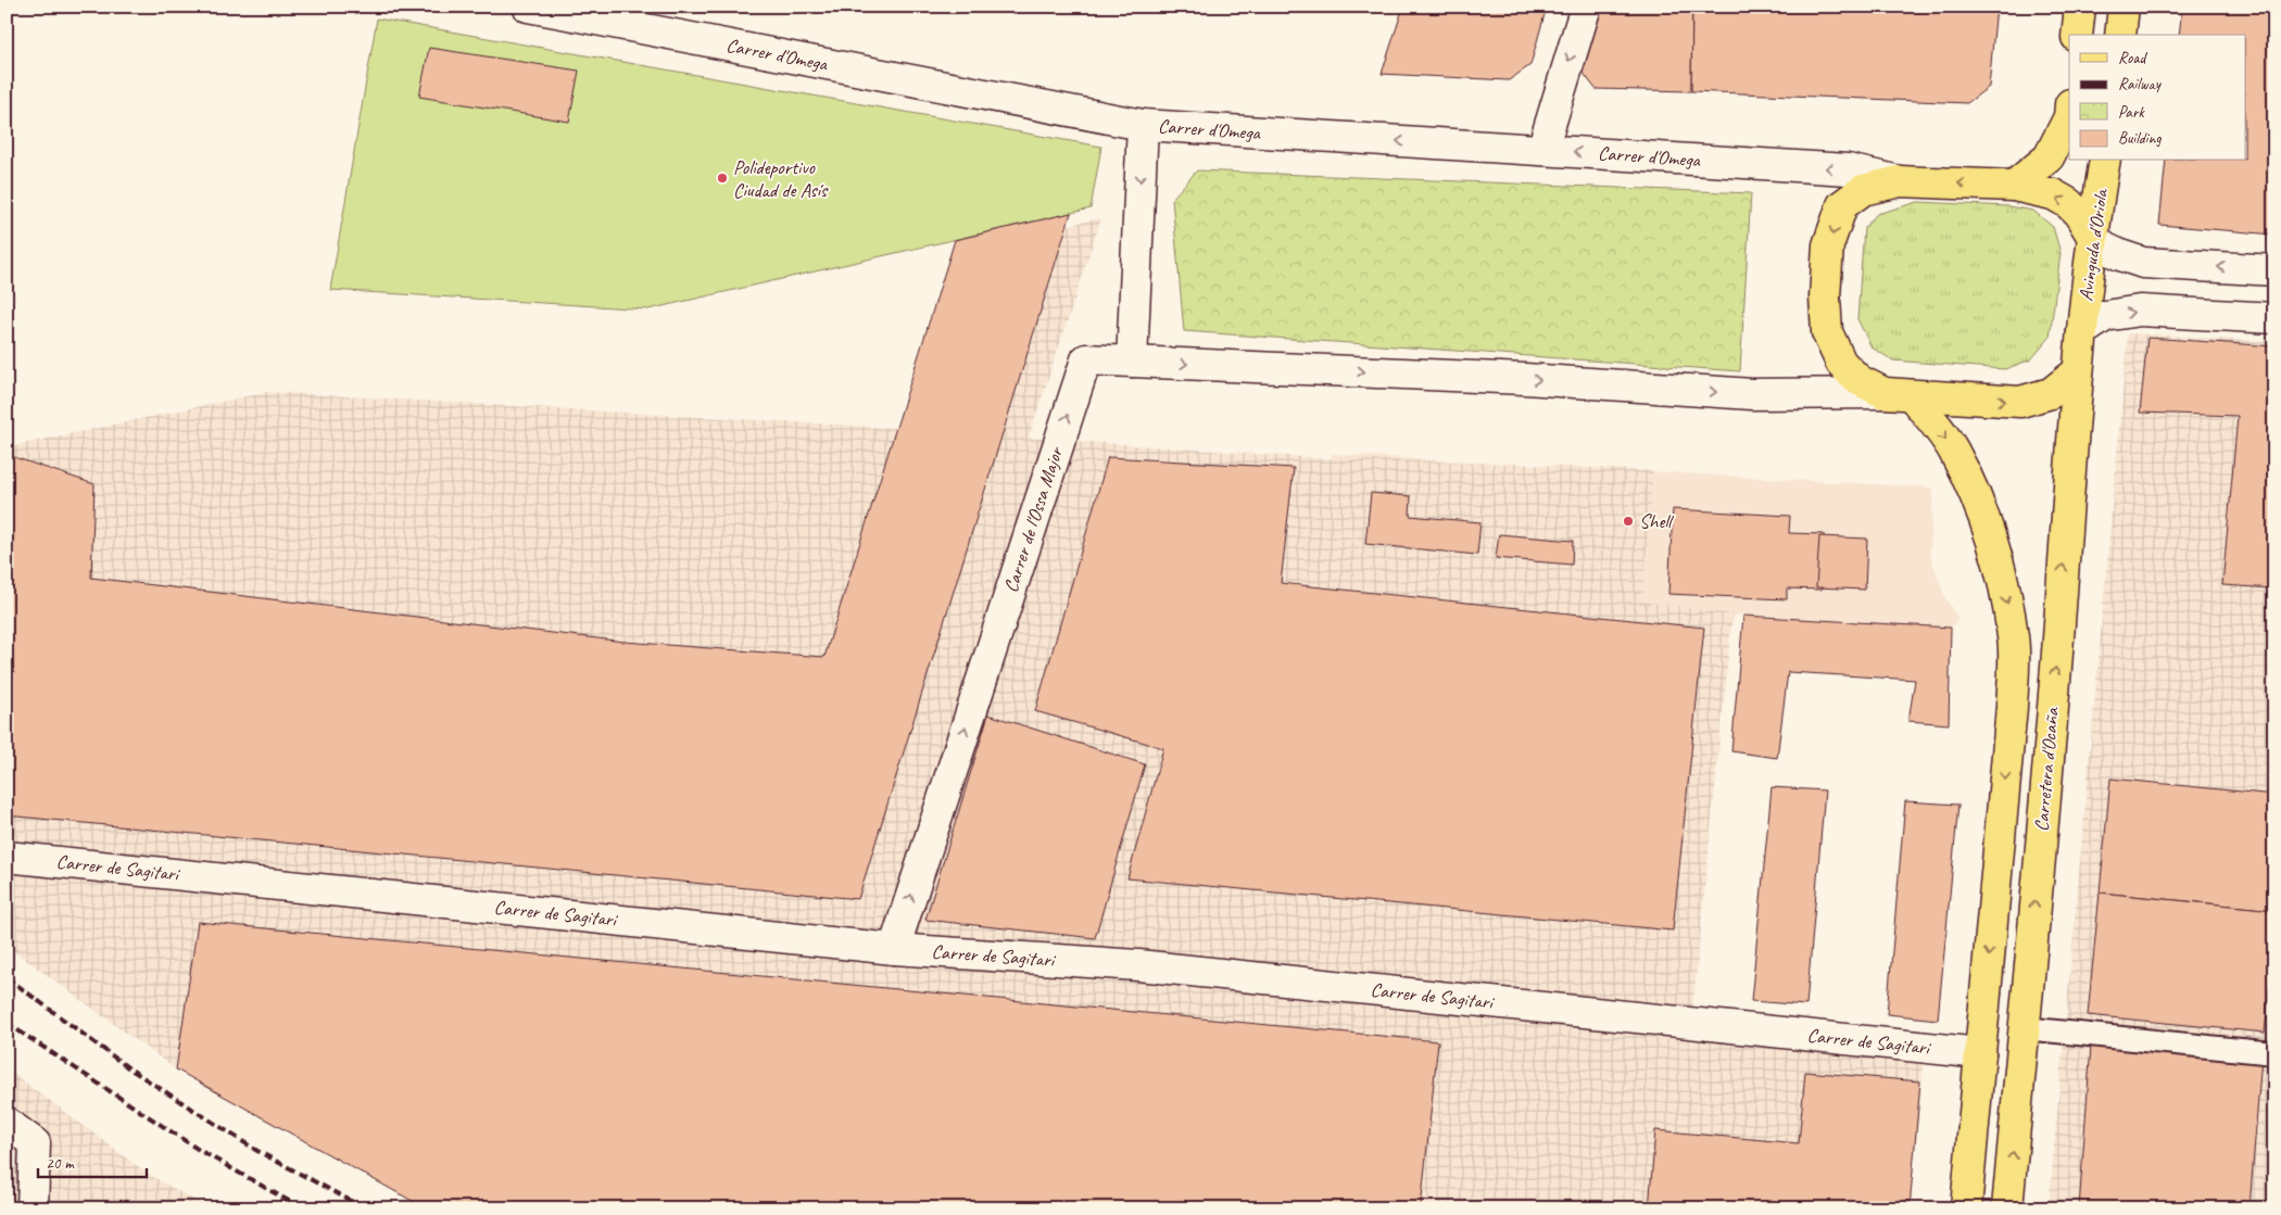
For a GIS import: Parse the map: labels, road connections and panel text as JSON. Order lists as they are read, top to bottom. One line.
{"streets":{"main road":["Carrer d'Omega","Avinguda d'Oriola","Carretera d'Ocaña"],"street":["Carrer de l'Ossa Major","Carrer de Sagitari"]},"crossings":[["Carrer d'Omega","Avinguda d'Oriola"],["Carrer d'Omega","Carrer de l'Ossa Major"],["Carrer d'Omega","Carretera d'Ocaña"],["Avinguda d'Oriola","Carretera d'Ocaña"],["Carrer de l'Ossa Major","Carrer de Sagitari"],["Carretera d'Ocaña","Carrer de Sagitari"]],"places":["Polideportivo Ciudad de Asís","Shell"],"legend":["Road","Railway","Park","Building"],"scale_bar":"20 m"}
